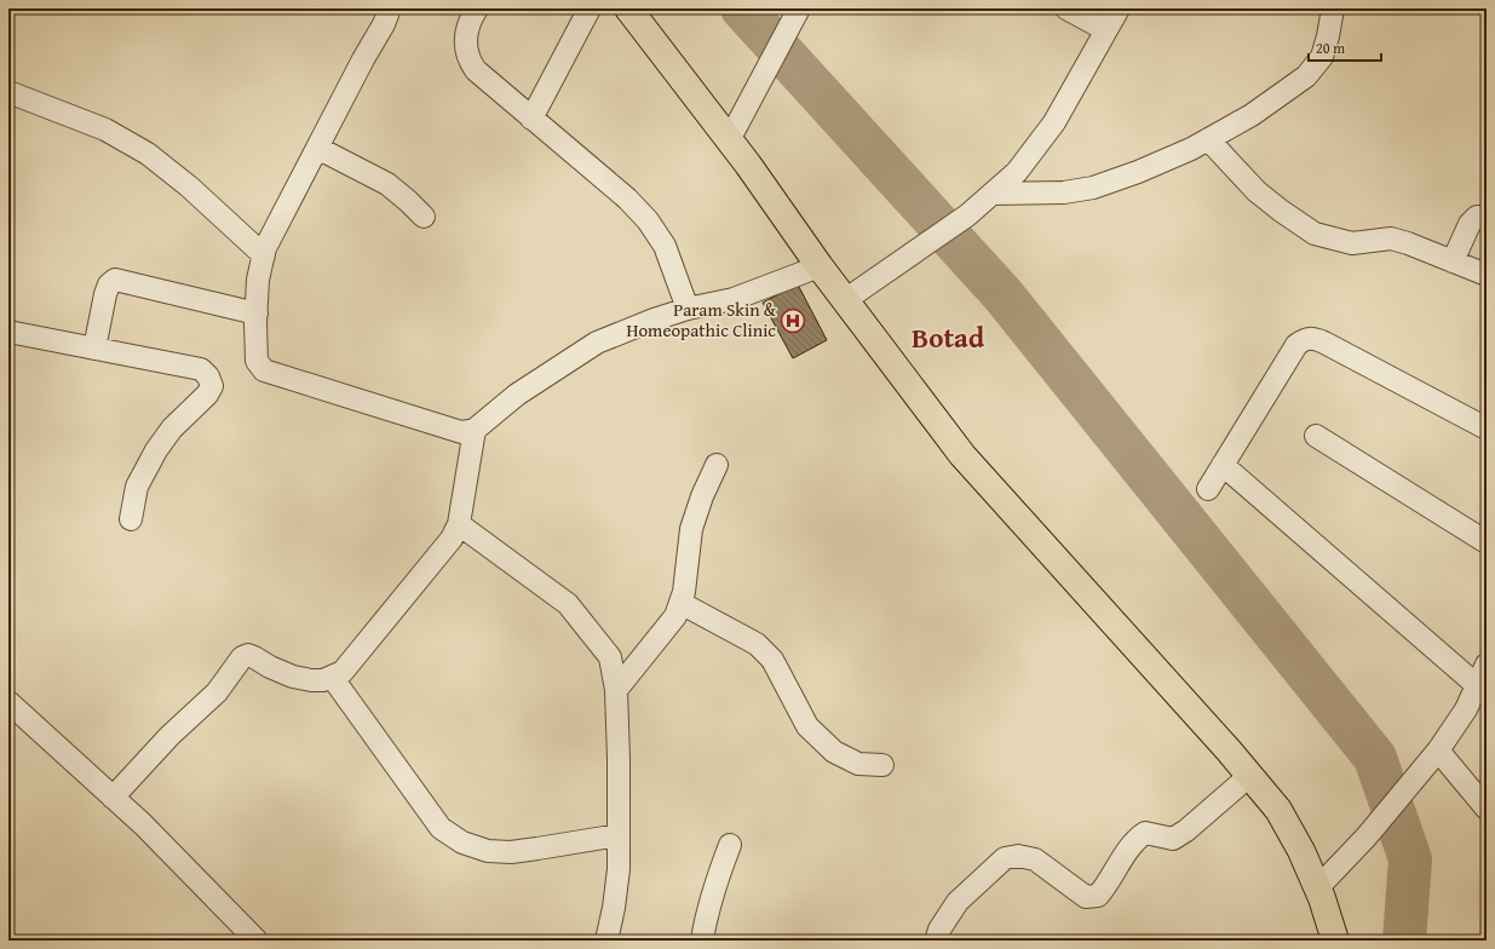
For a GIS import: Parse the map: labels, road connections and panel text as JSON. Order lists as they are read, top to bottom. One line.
{"districts":["Botad"],"places":{"hospital":["Param Skin & Homeopathic Clinic"]},"scale_bar":"20 m"}
